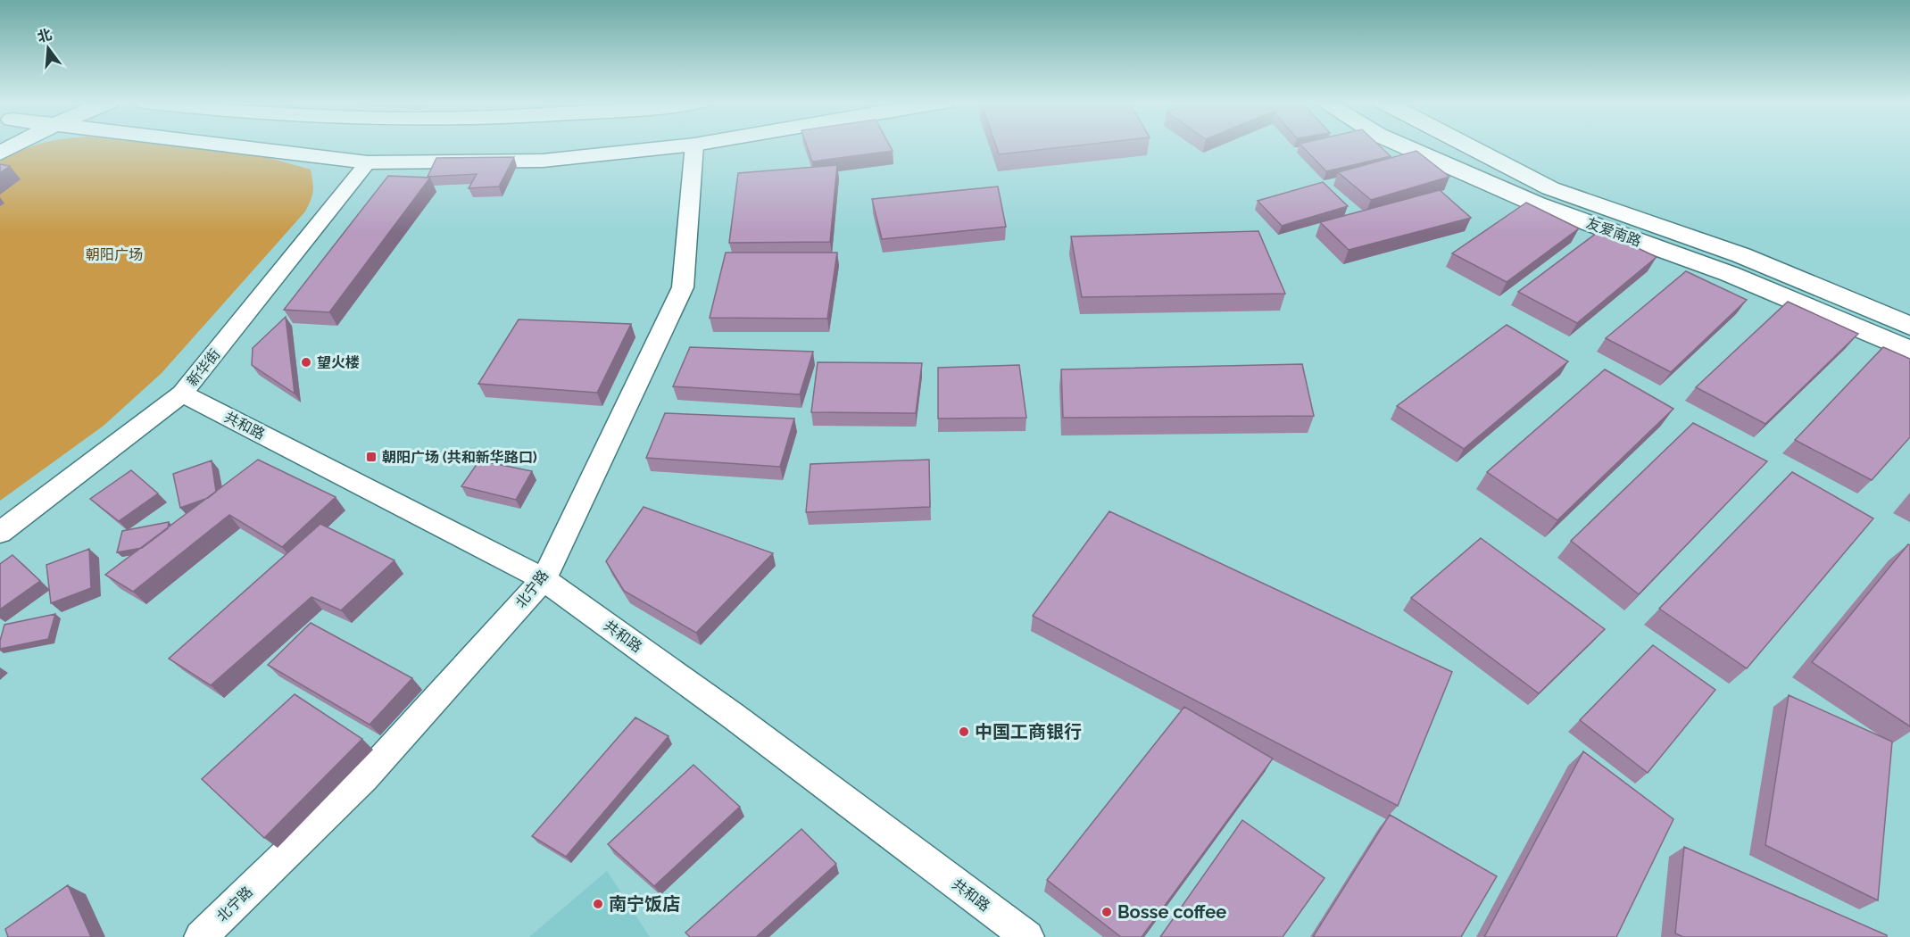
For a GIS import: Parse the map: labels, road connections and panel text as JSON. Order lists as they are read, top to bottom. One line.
{"streets":{"main road":["友爱南路"],"street":["新华街","共和路","北宁路"]},"crossings":[["新华街","共和路"],["共和路","北宁路"]],"parks":["朝阳广场"],"places":{"other":["望火楼","中国工商银行","南宁饭店","Bosse coffee"],"transit":["朝阳广场 (共和新华路口)"]},"north":"top"}
